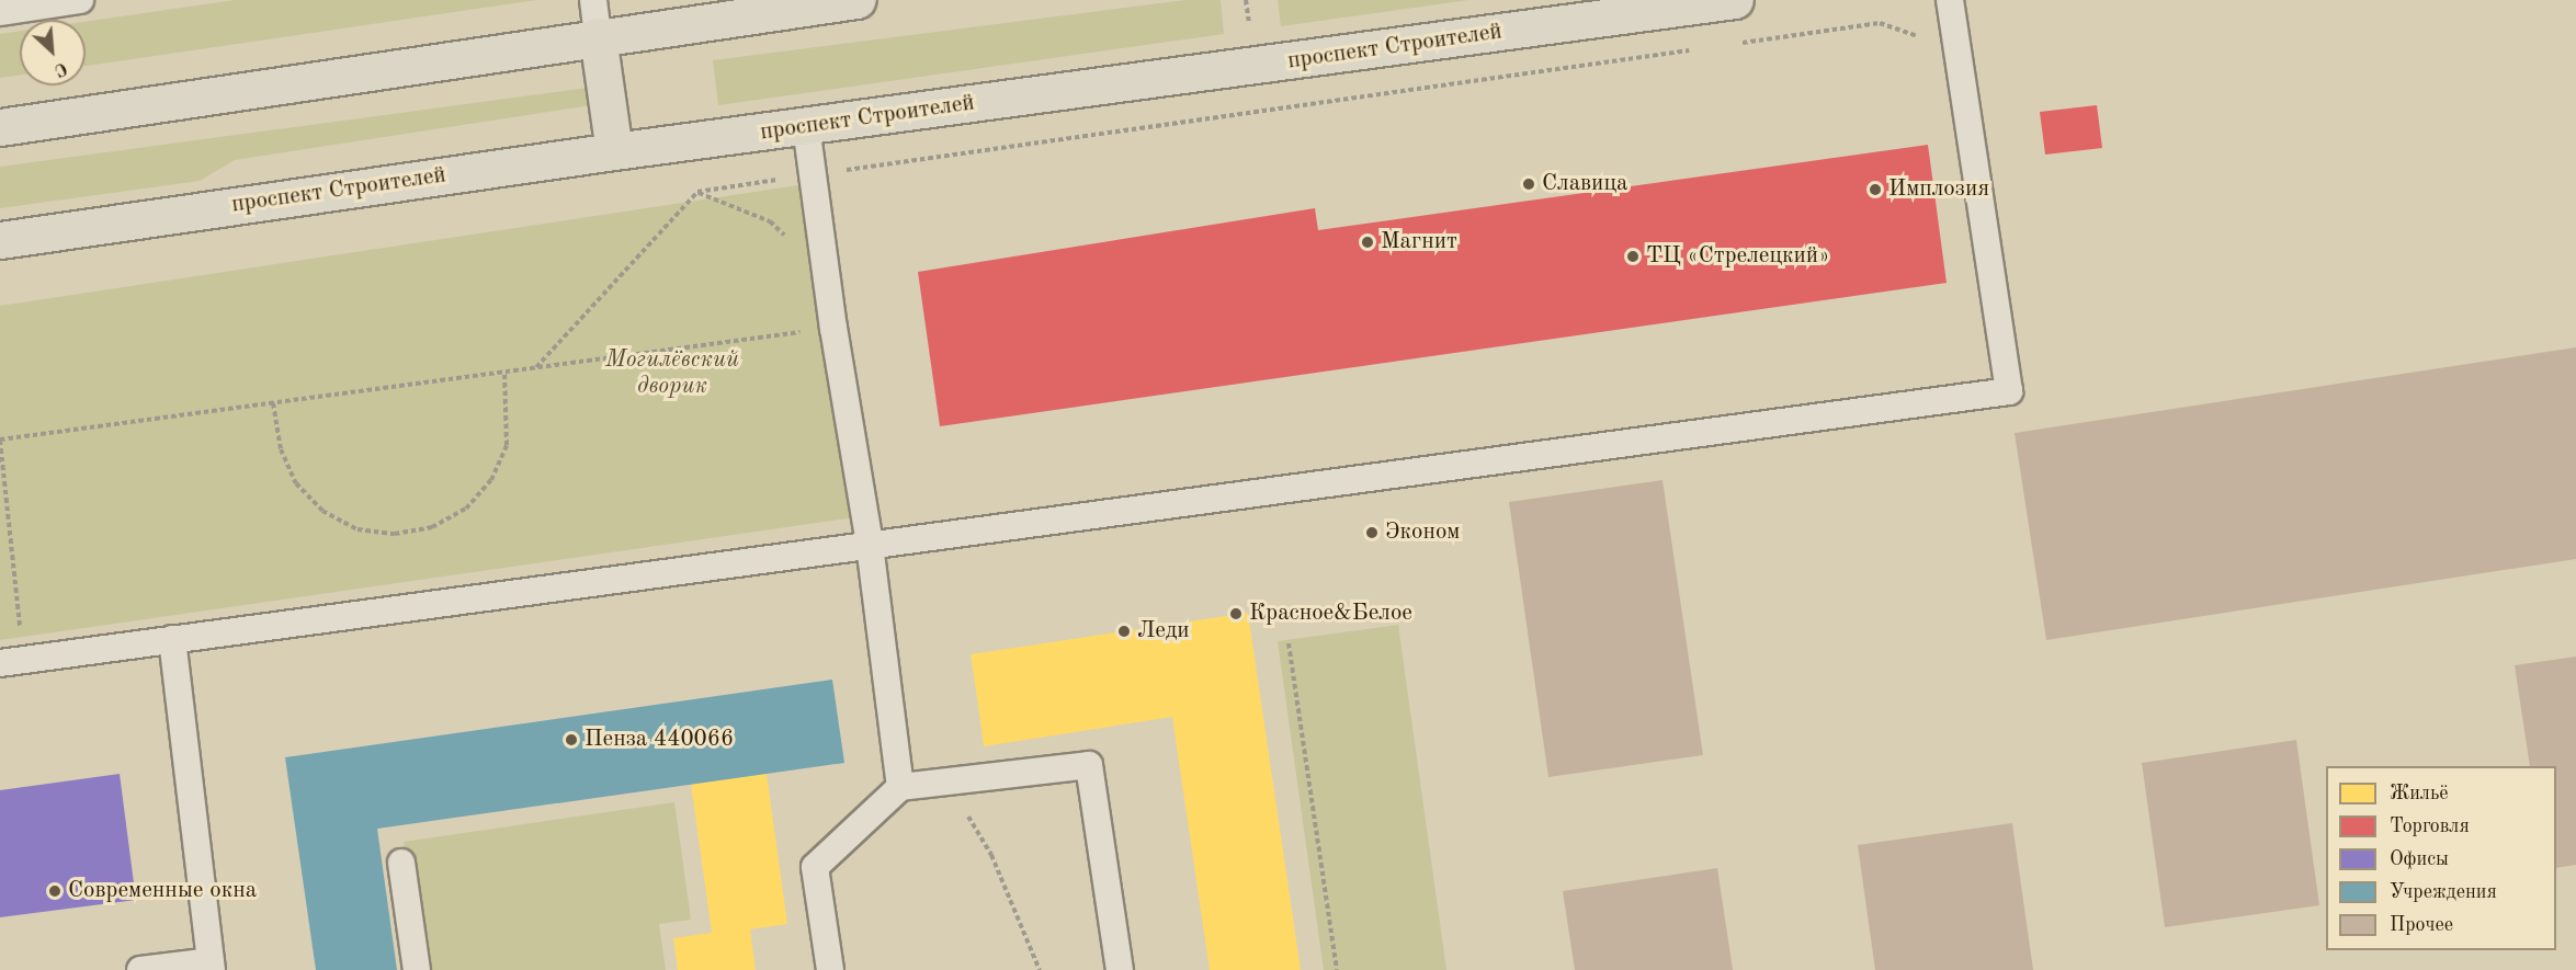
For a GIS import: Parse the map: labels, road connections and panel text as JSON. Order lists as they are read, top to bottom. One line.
{"streets":{"main road":["проспект Строителей"]},"parks":["Могилёвский дворик"],"places":["Славица","Имплозия","Магнит","ТЦ «Стрелецкий»","Эконом","Красное&Белое","Леди","Пенза 440066","Современные окна"],"legend":["Жильё","Торговля","Офисы","Учреждения","Прочее"],"north":"bottom right"}
